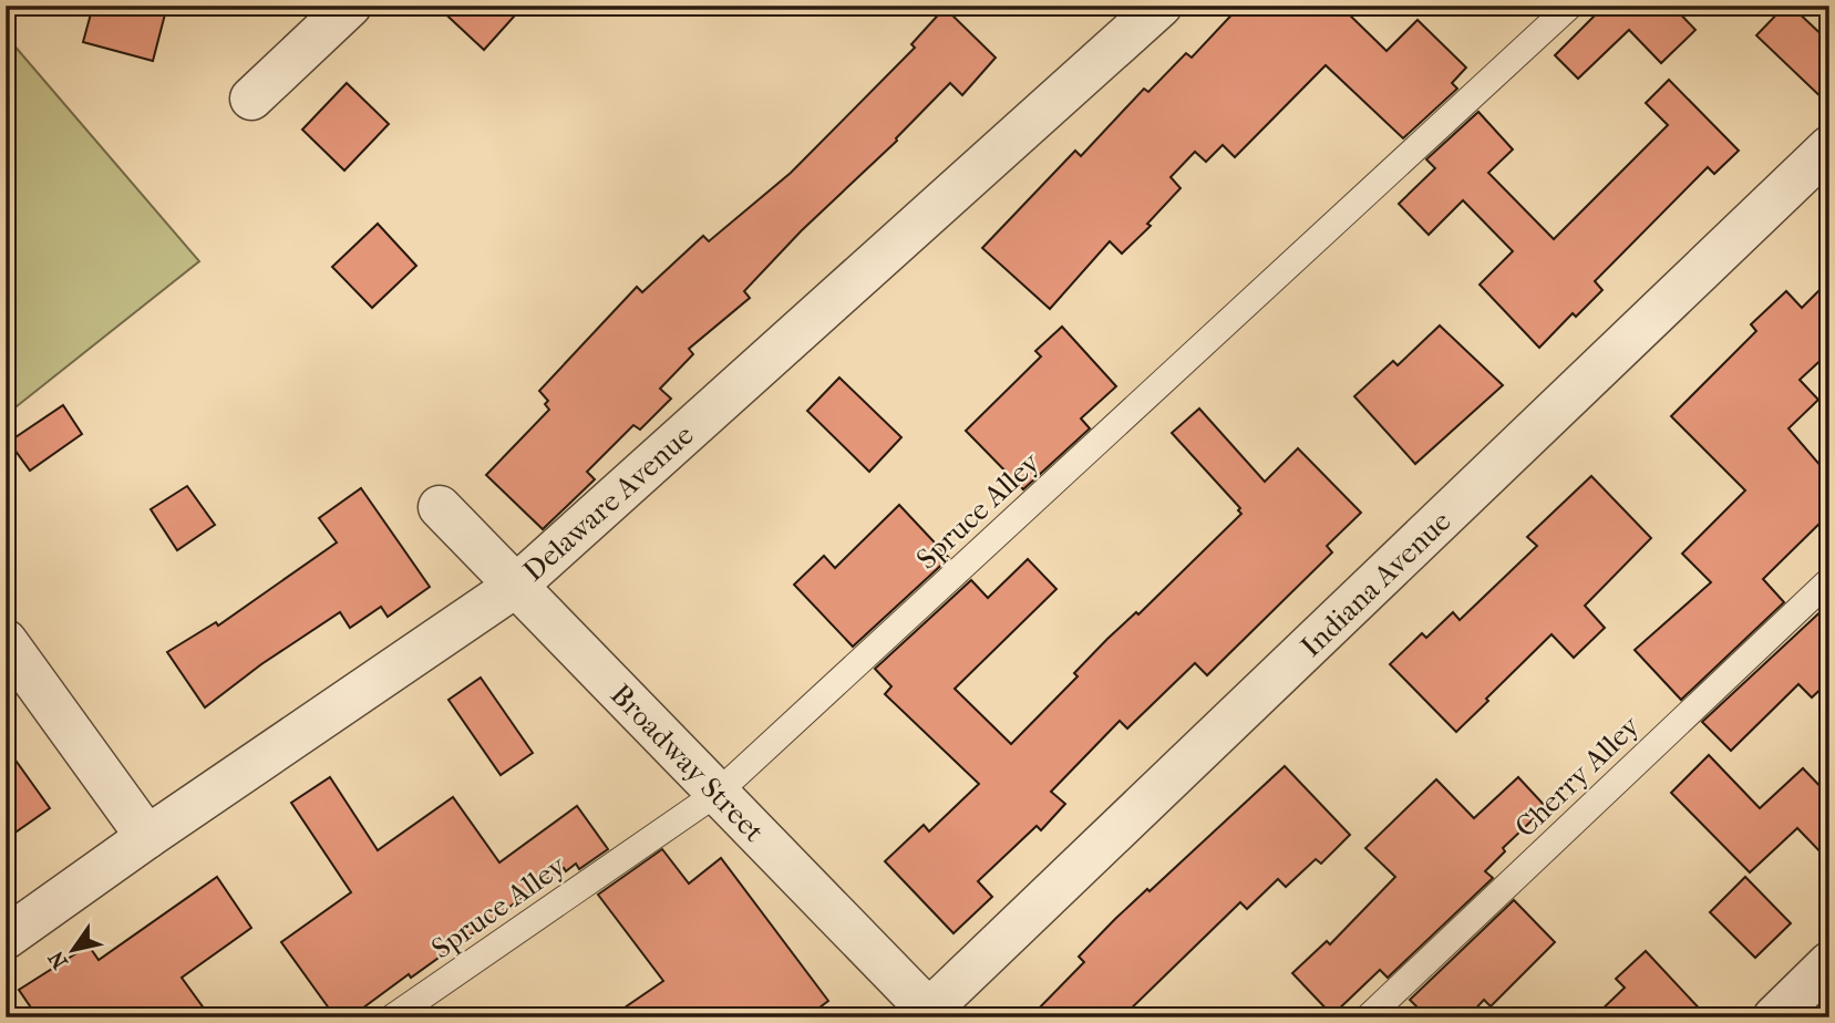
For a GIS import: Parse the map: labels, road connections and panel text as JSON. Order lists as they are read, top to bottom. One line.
{"streets":{"street":["Delaware Avenue","Indiana Avenue","Broadway Street"],"lane":["Spruce Alley","Cherry Alley"]},"crossings":[["Delaware Avenue","Broadway Street"],["Spruce Alley","Broadway Street"],["Indiana Avenue","Broadway Street"]],"north":"bottom left"}
